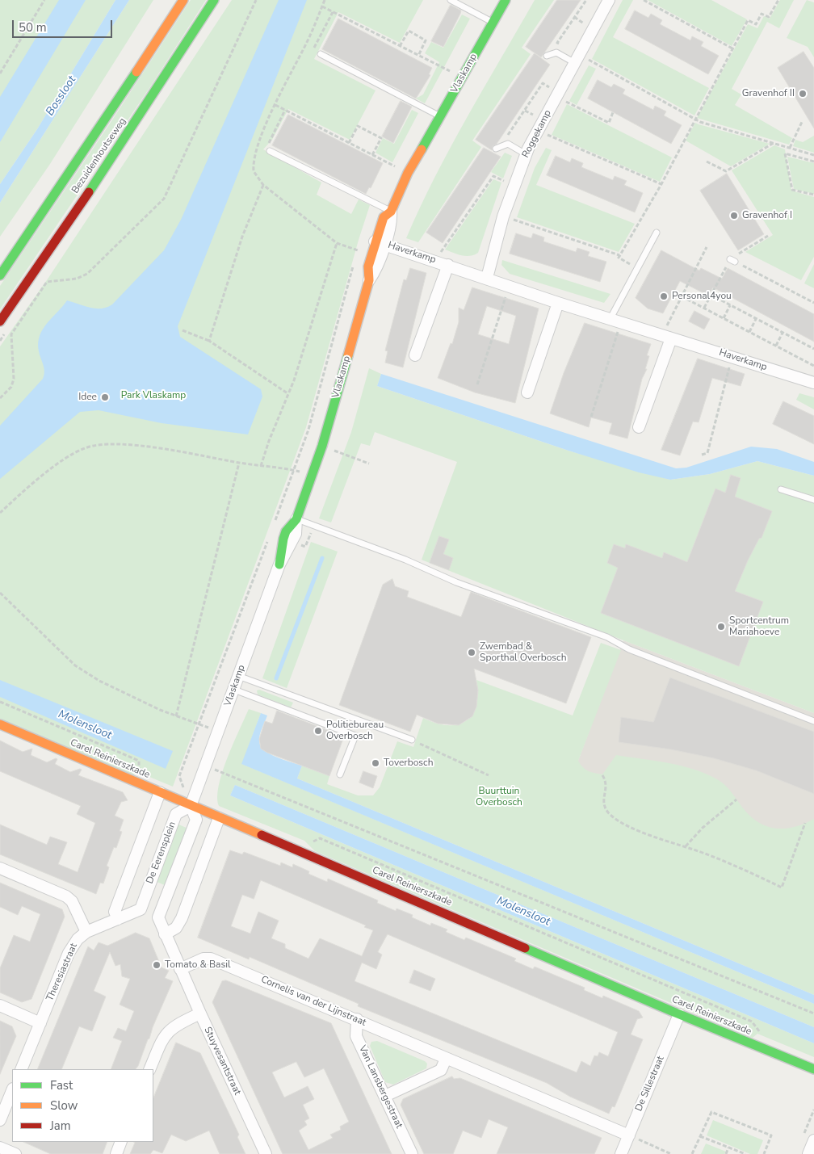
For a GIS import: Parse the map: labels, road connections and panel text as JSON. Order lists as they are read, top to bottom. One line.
{"streets":{"street":["Vlaskamp","Roggekamp","Bezuidenhoutseweg","Haverkamp","Carel Reinierszkade","De Eerensplein","Theresiastraat","Cornelis van der Lijnstraat","Stuyvesantstraat","De Sillestraat","Van Lansbergestraat"]},"crossings":[["Vlaskamp","Haverkamp"],["Vlaskamp","Carel Reinierszkade"],["Vlaskamp","De Eerensplein"],["Roggekamp","Haverkamp"],["Carel Reinierszkade","De Eerensplein"],["Carel Reinierszkade","De Sillestraat"],["De Eerensplein","Theresiastraat"],["Cornelis van der Lijnstraat","Stuyvesantstraat"],["Cornelis van der Lijnstraat","De Sillestraat"],["Cornelis van der Lijnstraat","Van Lansbergestraat"]],"water":["Bossloot","Molensloot"],"parks":["Park Vlaskamp","Buurttuin Overbosch"],"places":["Gravenhof II","Gravenhof I","Personal4you","Idee","Sportcentrum Mariahoeve","Zwembad & Sporthal Overbosch","Politiebureau Overbosch","Toverbosch","Tomato & Basil"],"legend":["Fast","Slow","Jam"],"scale_bar":"50 m"}
